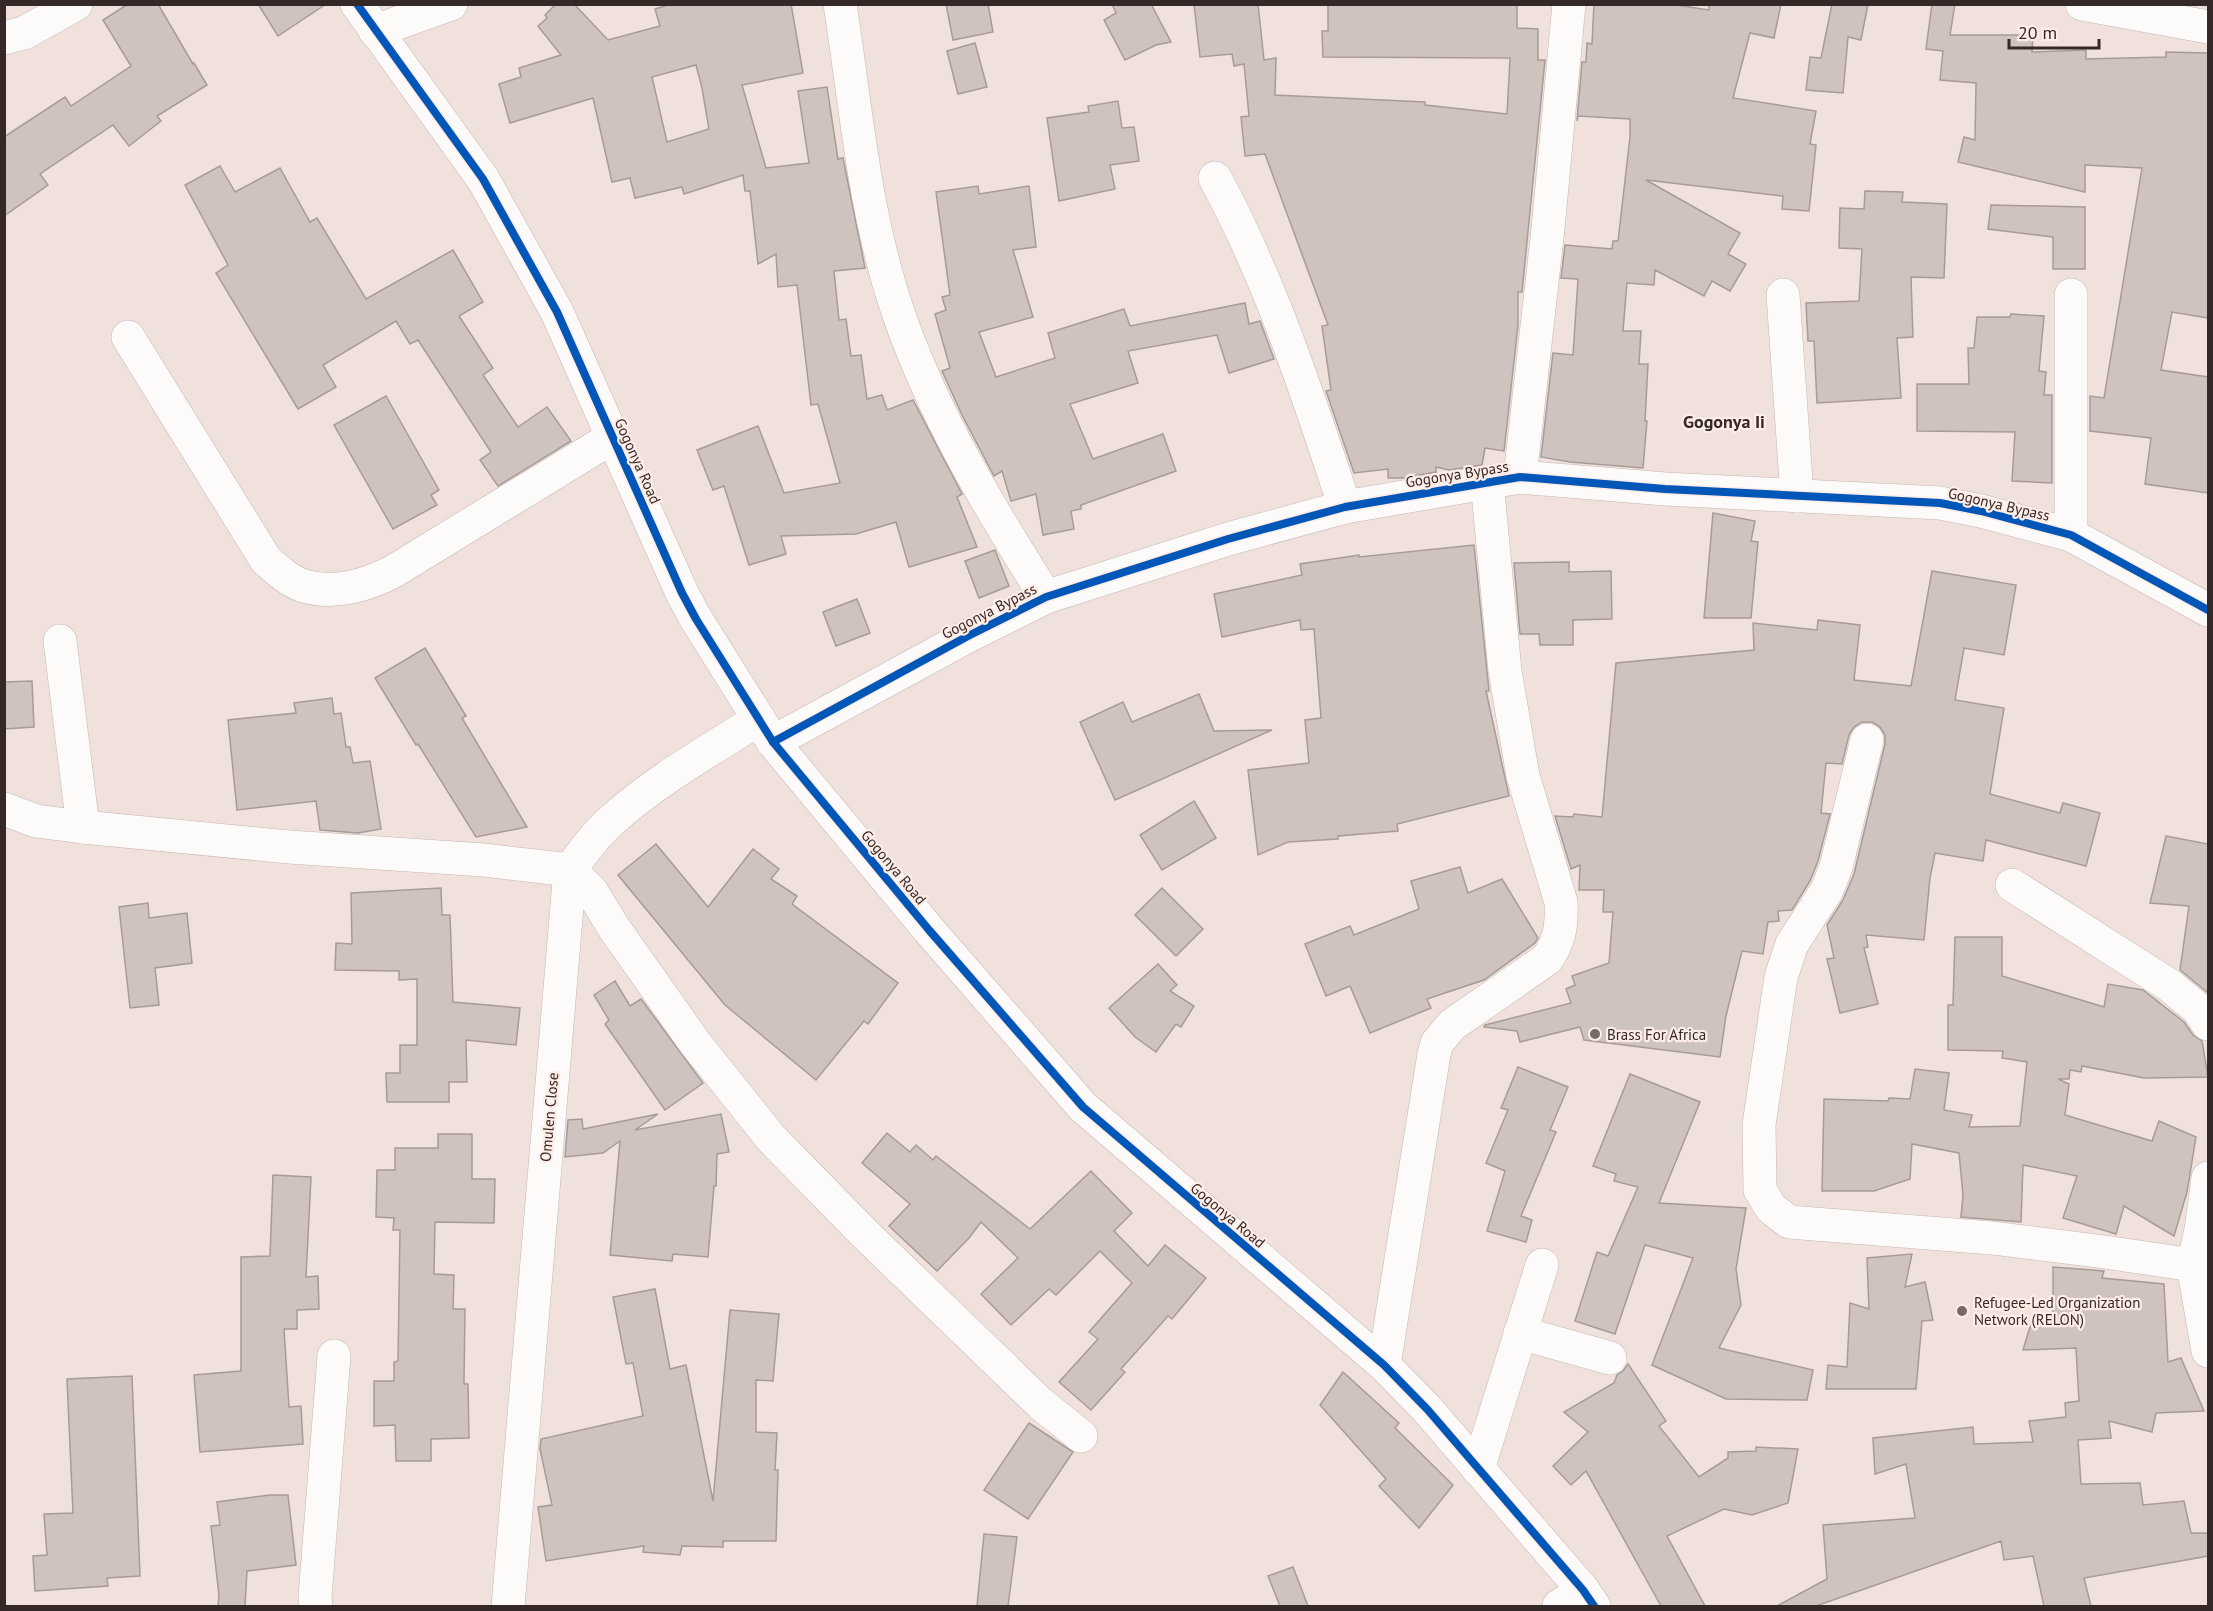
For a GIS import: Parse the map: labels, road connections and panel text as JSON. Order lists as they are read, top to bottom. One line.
{"streets":{"street":["Gogonya Road","Gogonya Bypass","Omulen Close"]},"crossings":[["Gogonya Road","Gogonya Bypass"]],"districts":["Gogonya Ii"],"places":["Brass For Africa","Refugee-Led Organization Network (RELON)"],"scale_bar":"20 m"}
